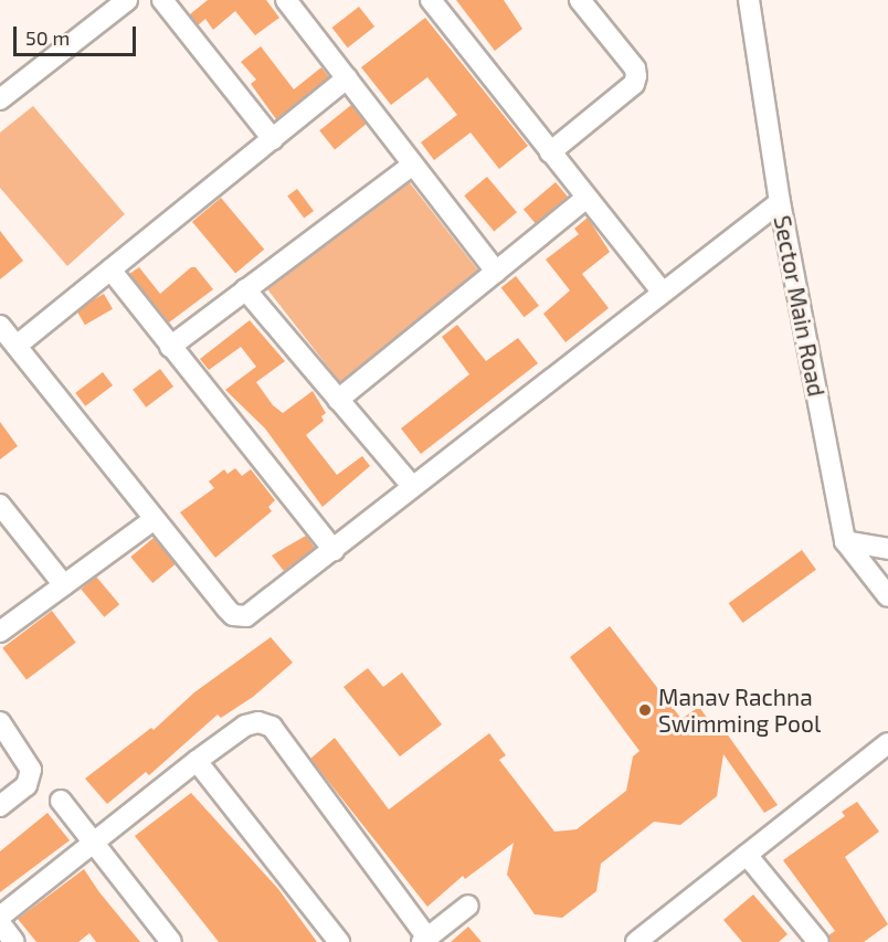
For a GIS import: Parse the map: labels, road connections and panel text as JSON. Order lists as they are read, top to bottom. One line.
{"streets":{"street":["Sector Main Road"]},"places":["Manav Rachna Swimming Pool"],"scale_bar":"50 m"}
